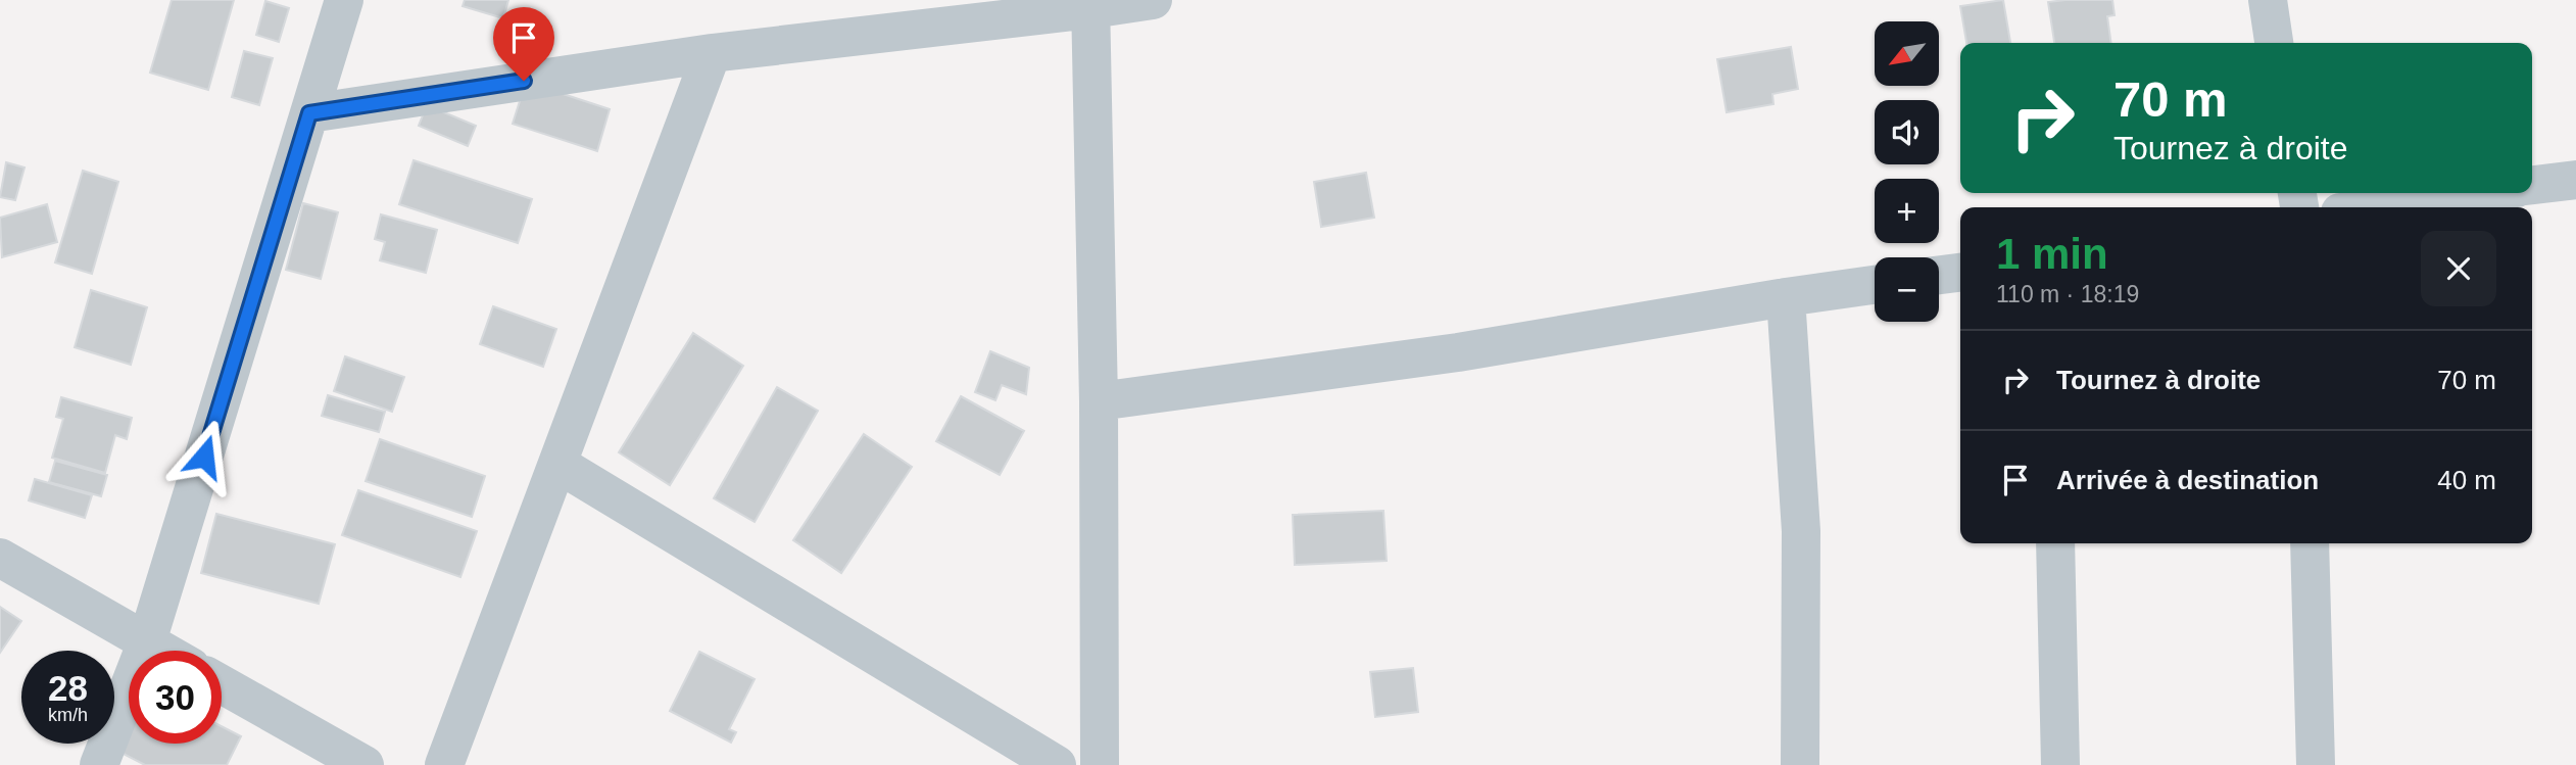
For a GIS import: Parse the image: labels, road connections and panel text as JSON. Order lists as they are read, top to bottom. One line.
{"north":"bottom left","page":{"map_buttons":["+","−"],"turn":["70 m","Tournez à droite"],"heading":["1 min","110 m · 18:19"],"list":[{"name":"Tournez à droite","value":"70 m"},{"name":"Arrivée à destination","value":"40 m"}],"speed":"28 km/h","limit":"30"}}
